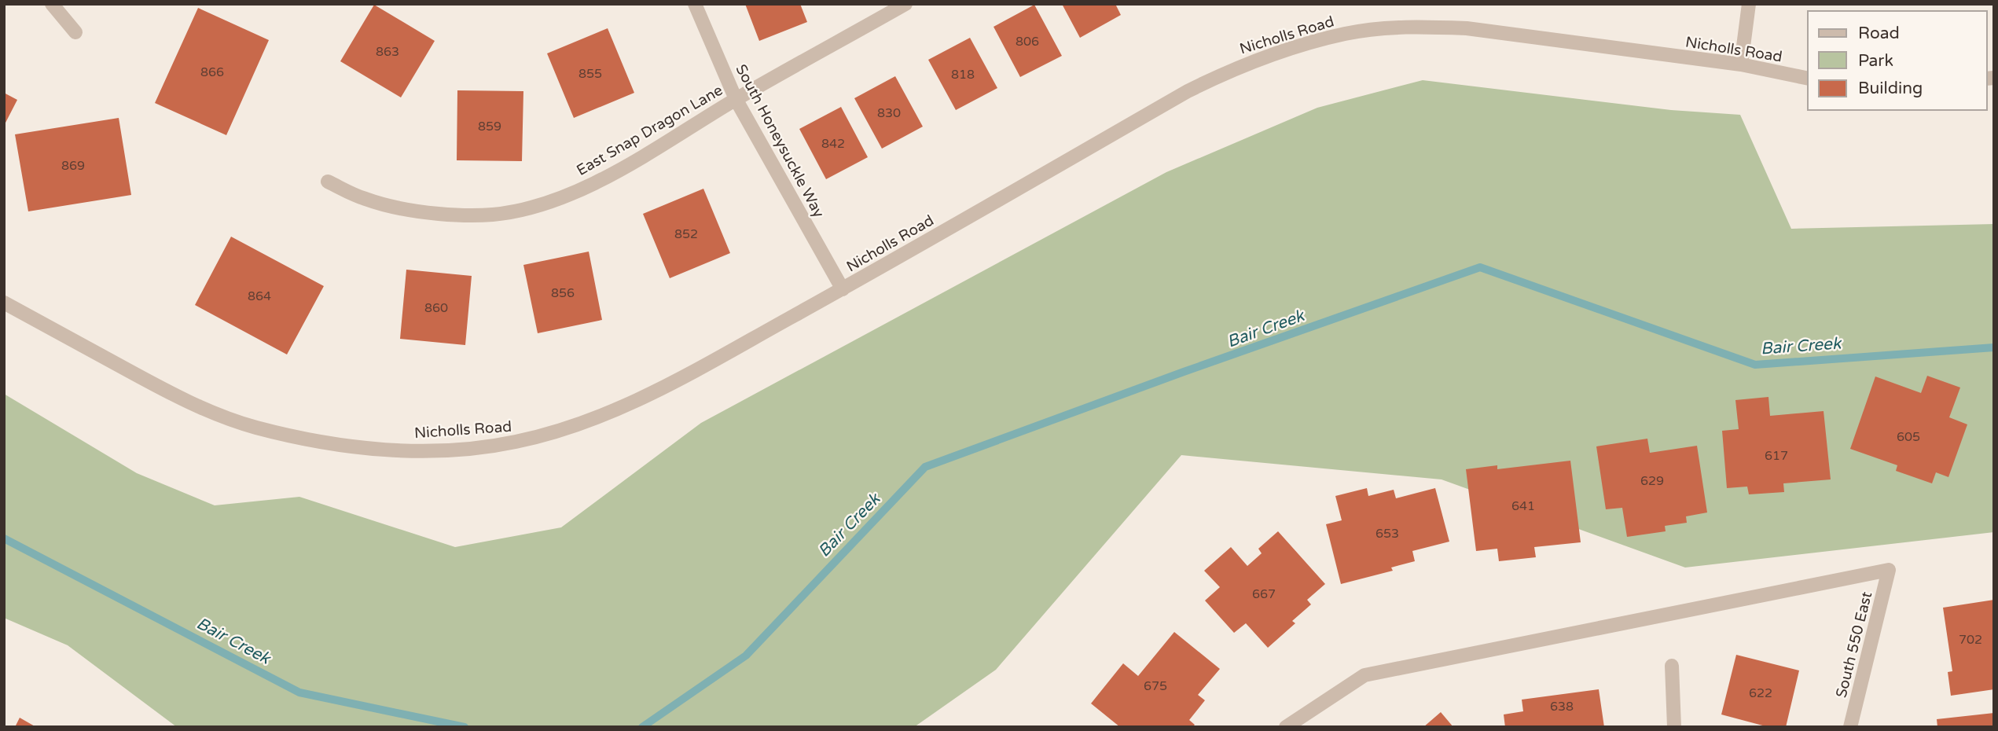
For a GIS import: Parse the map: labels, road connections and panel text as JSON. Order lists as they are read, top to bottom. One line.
{"streets":{"street":["Nicholls Road","East Snap Dragon Lane","South Honeysuckle Way","South 550 East"]},"crossings":[["Nicholls Road","South Honeysuckle Way"],["East Snap Dragon Lane","South Honeysuckle Way"]],"water":["Bair Creek"],"house_numbers":["806","863","866","855","818","830","859","842","869","852","856","864","860","605","617","629","641","653","667","702","675","622","638"],"legend":["Road","Park","Building"]}
